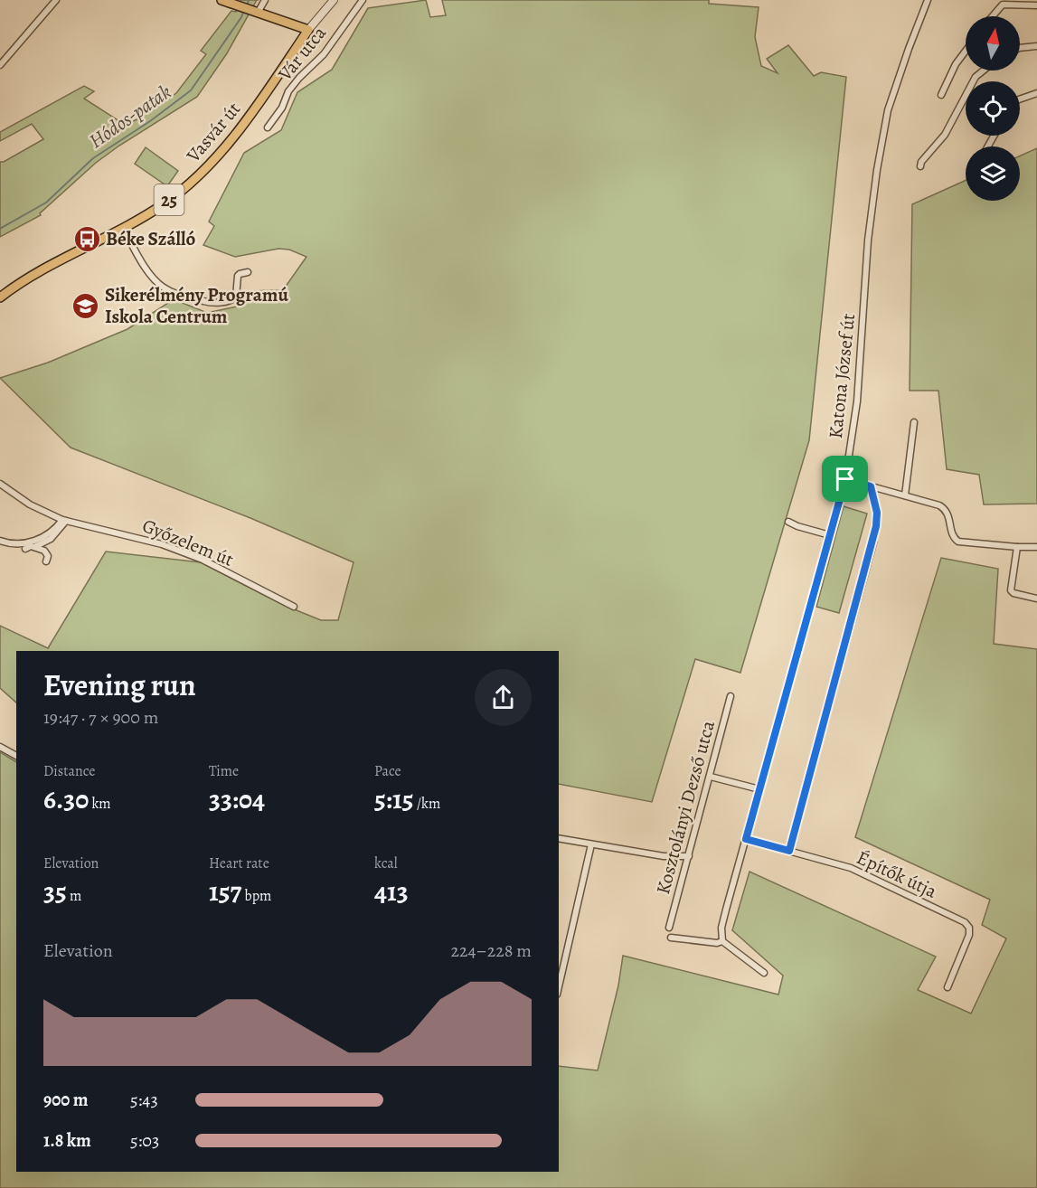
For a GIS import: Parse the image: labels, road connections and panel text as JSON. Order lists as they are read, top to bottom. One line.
{"streets":{"main road":["Vasvár út","25"],"street":["Vár utca","Katona József út","Győzelem út","Kosztolányi Dezső utca","Építők útja"]},"crossings":[["Katona József út","Építők útja"]],"water":["Hódos-patak"],"places":{"bus stop":["Béke Szálló"],"school or university":["Sikerélmény Programú Iskola Centrum"]},"north":"top","page":{"heading":["Evening run","19:47 · 7 × 900 m"],"stats":[["Distance","6.30 km"],["Time","33:04"],["Pace","5:15 /km"],["Elevation","35 m"],["Heart rate","157 bpm"],["kcal","413"]],"chart":["Elevation","224–228 m"],"list":[{"name":"900 m","note":"5:43"},{"name":"1.8 km","note":"5:03"}]}}
